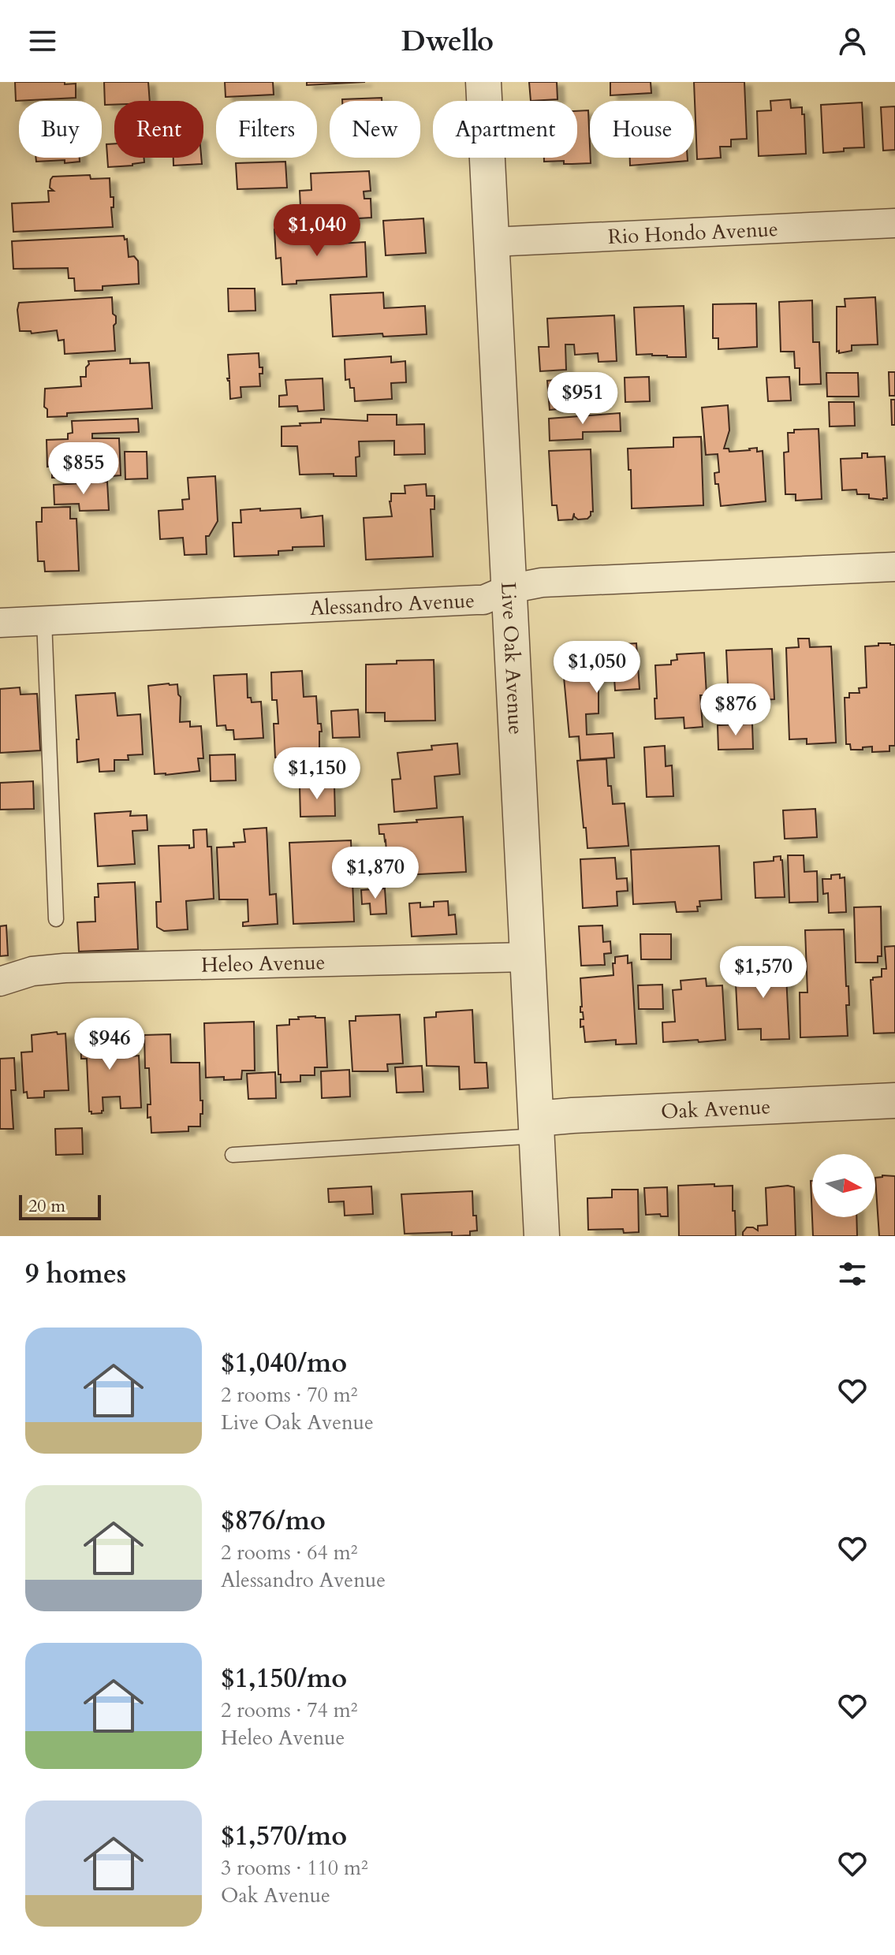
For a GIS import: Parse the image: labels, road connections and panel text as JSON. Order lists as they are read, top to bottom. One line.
{"streets":{"street":["Rio Hondo Avenue","Alessandro Avenue","Live Oak Avenue","Heleo Avenue","Oak Avenue"]},"crossings":[["Rio Hondo Avenue","Live Oak Avenue"],["Alessandro Avenue","Live Oak Avenue"],["Live Oak Avenue","Heleo Avenue"],["Live Oak Avenue","Oak Avenue"]],"scale_bar":"20 m","north":"right","page":{"header":"Dwello","chip":["Buy","Rent","Filters","New","Apartment","House"],"price":["$1,040","$951","$855","$1,050","$876","$1,150","$1,870","$1,570","$946"],"scale":"20 m","heading":"9 homes","list":[{"name":"$1,040/mo","note":"2 rooms · 70 m² · Live Oak Avenue"},{"name":"$876/mo","note":"2 rooms · 64 m² · Alessandro Avenue"},{"name":"$1,150/mo","note":"2 rooms · 74 m² · Heleo Avenue"},{"name":"$1,570/mo","note":"3 rooms · 110 m² · Oak Avenue"}]}}
